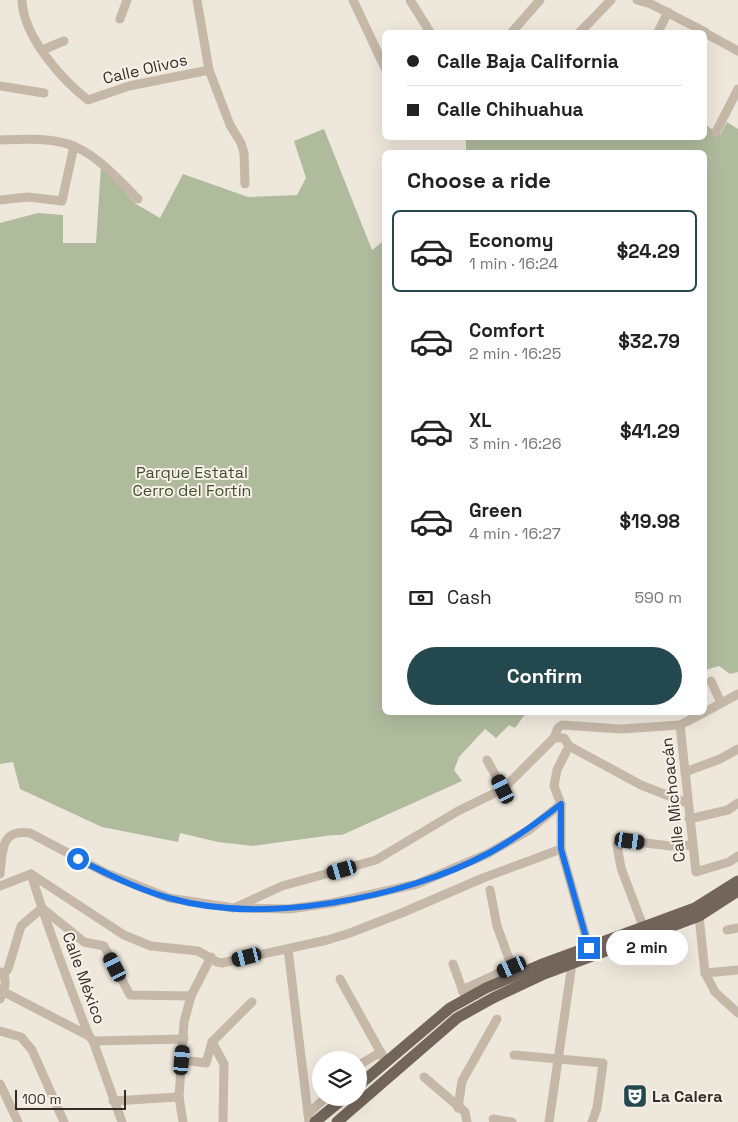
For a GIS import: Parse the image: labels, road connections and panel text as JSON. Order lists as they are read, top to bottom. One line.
{"streets":{"street":["Calle Olivos","Calle Michoacán","Calle México"]},"parks":["Parque Estatal Cerro del Fortín"],"places":{"theatre":["La Calera"]},"scale_bar":"100 m","page":{"banner":["Calle Baja California","Calle Chihuahua"],"heading":"Choose a ride","list":[{"name":"Economy","note":"1 min · 16:24","value":"$24.29"},{"name":"Comfort","note":"2 min · 16:25","value":"$32.79"},{"name":"XL","note":"3 min · 16:26","value":"$41.29"},{"name":"Green","note":"4 min · 16:27","value":"$19.98"}],"pay":["Cash","590 m"],"buttons":"Confirm","bubble":"2 min","scale":"100 m"}}
